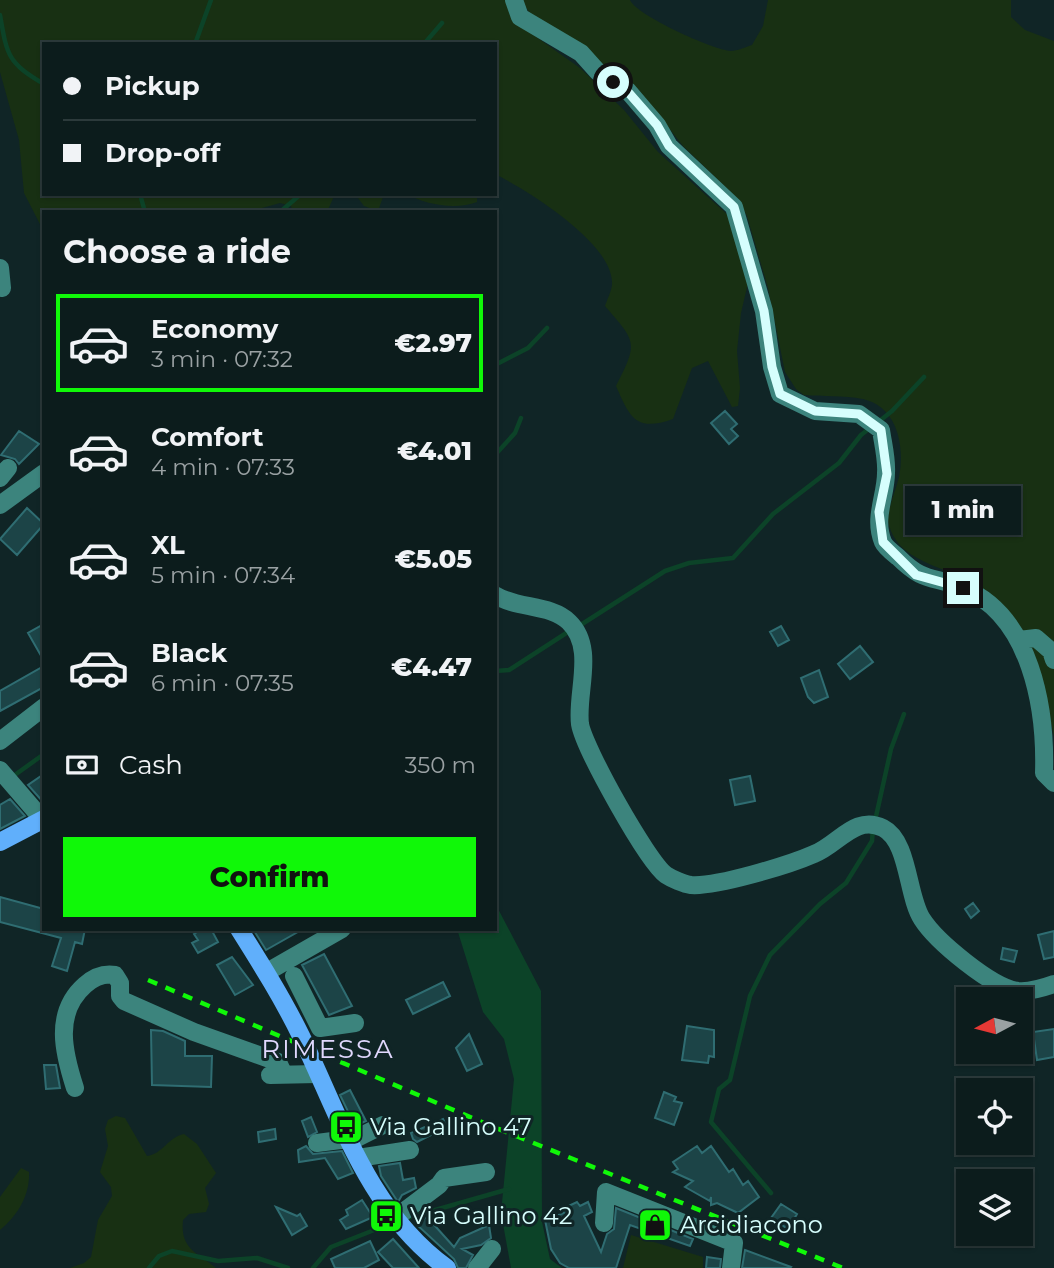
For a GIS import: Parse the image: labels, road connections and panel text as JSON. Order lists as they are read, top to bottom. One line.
{"districts":["RIMESSA"],"places":{"bus stop":["Via Gallino 47","Via Gallino 42"],"shop":["Arcidiacono"]},"north":"left","page":{"banner":["Pickup","Drop-off"],"heading":"Choose a ride","list":[{"name":"Economy","note":"3 min · 07:32","value":"€2.97"},{"name":"Comfort","note":"4 min · 07:33","value":"€4.01"},{"name":"XL","note":"5 min · 07:34","value":"€5.05"},{"name":"Black","note":"6 min · 07:35","value":"€4.47"}],"bubble":"1 min","pay":["Cash","350 m"],"buttons":"Confirm"}}
